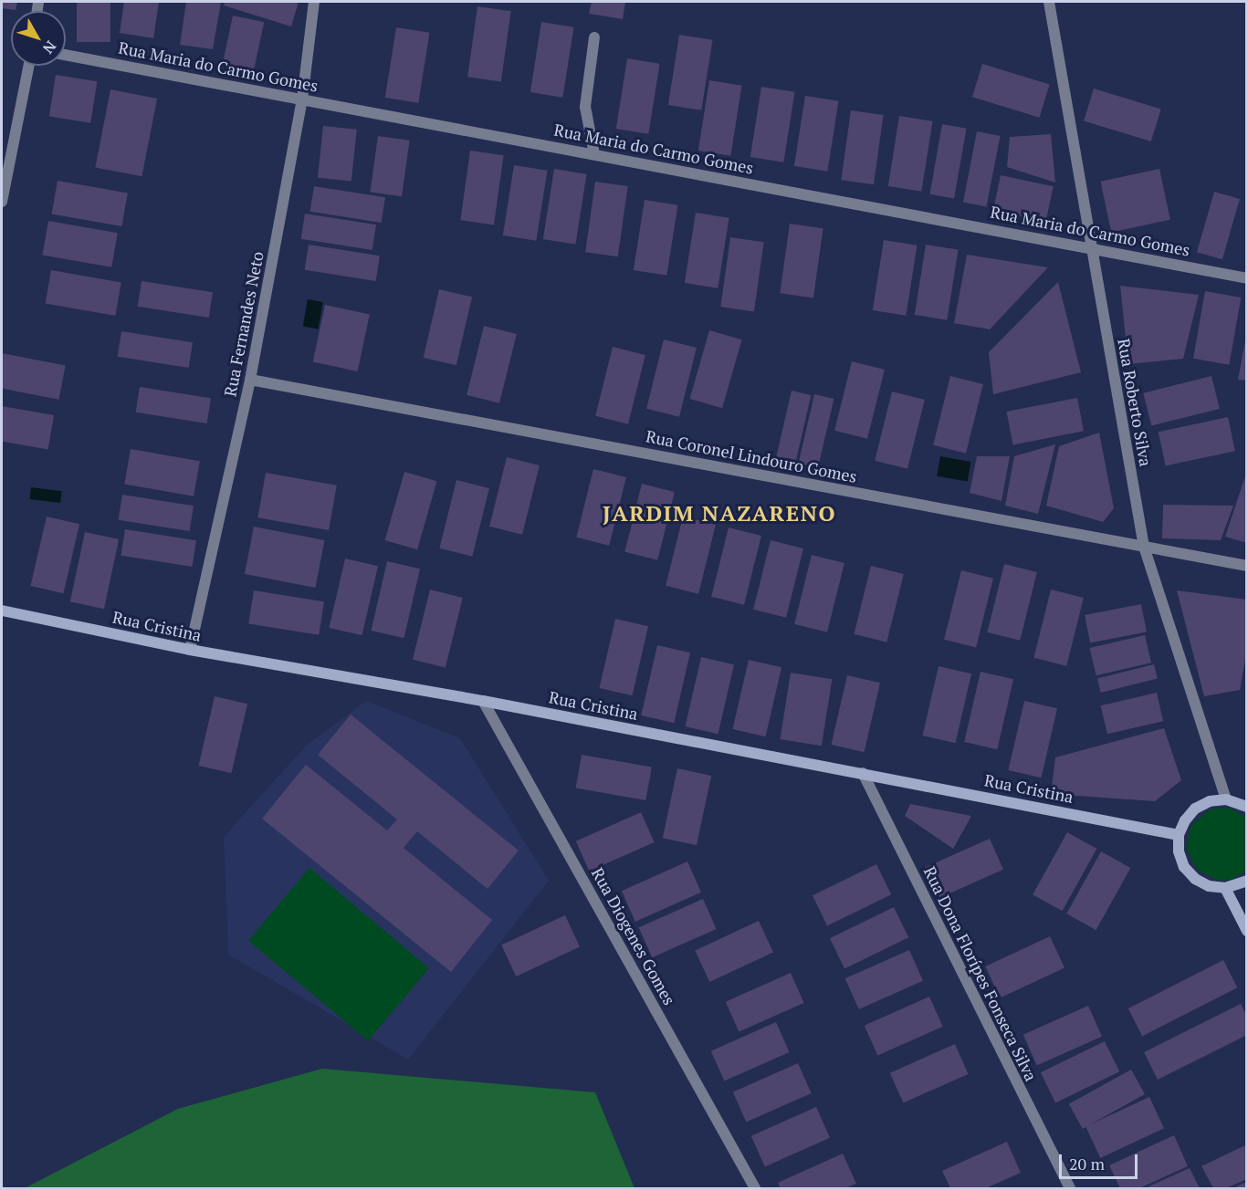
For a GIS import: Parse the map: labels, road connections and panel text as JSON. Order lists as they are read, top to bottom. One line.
{"streets":{"main road":["Rua Cristina"],"street":["Rua Maria do Carmo Gomes","Rua Fernandes Neto","Rua Roberto Silva","Rua Coronel Lindouro Gomes","Rua Diogenes Gomes","Rua Dona Florípes Fonseca Silva"]},"crossings":[["Rua Maria do Carmo Gomes","Rua Fernandes Neto"],["Rua Maria do Carmo Gomes","Rua Roberto Silva"],["Rua Fernandes Neto","Rua Coronel Lindouro Gomes"],["Rua Fernandes Neto","Rua Cristina"],["Rua Roberto Silva","Rua Coronel Lindouro Gomes"],["Rua Cristina","Rua Diogenes Gomes"],["Rua Cristina","Rua Dona Florípes Fonseca Silva"]],"districts":["JARDIM NAZARENO"],"scale_bar":"20 m","north":"bottom right"}
